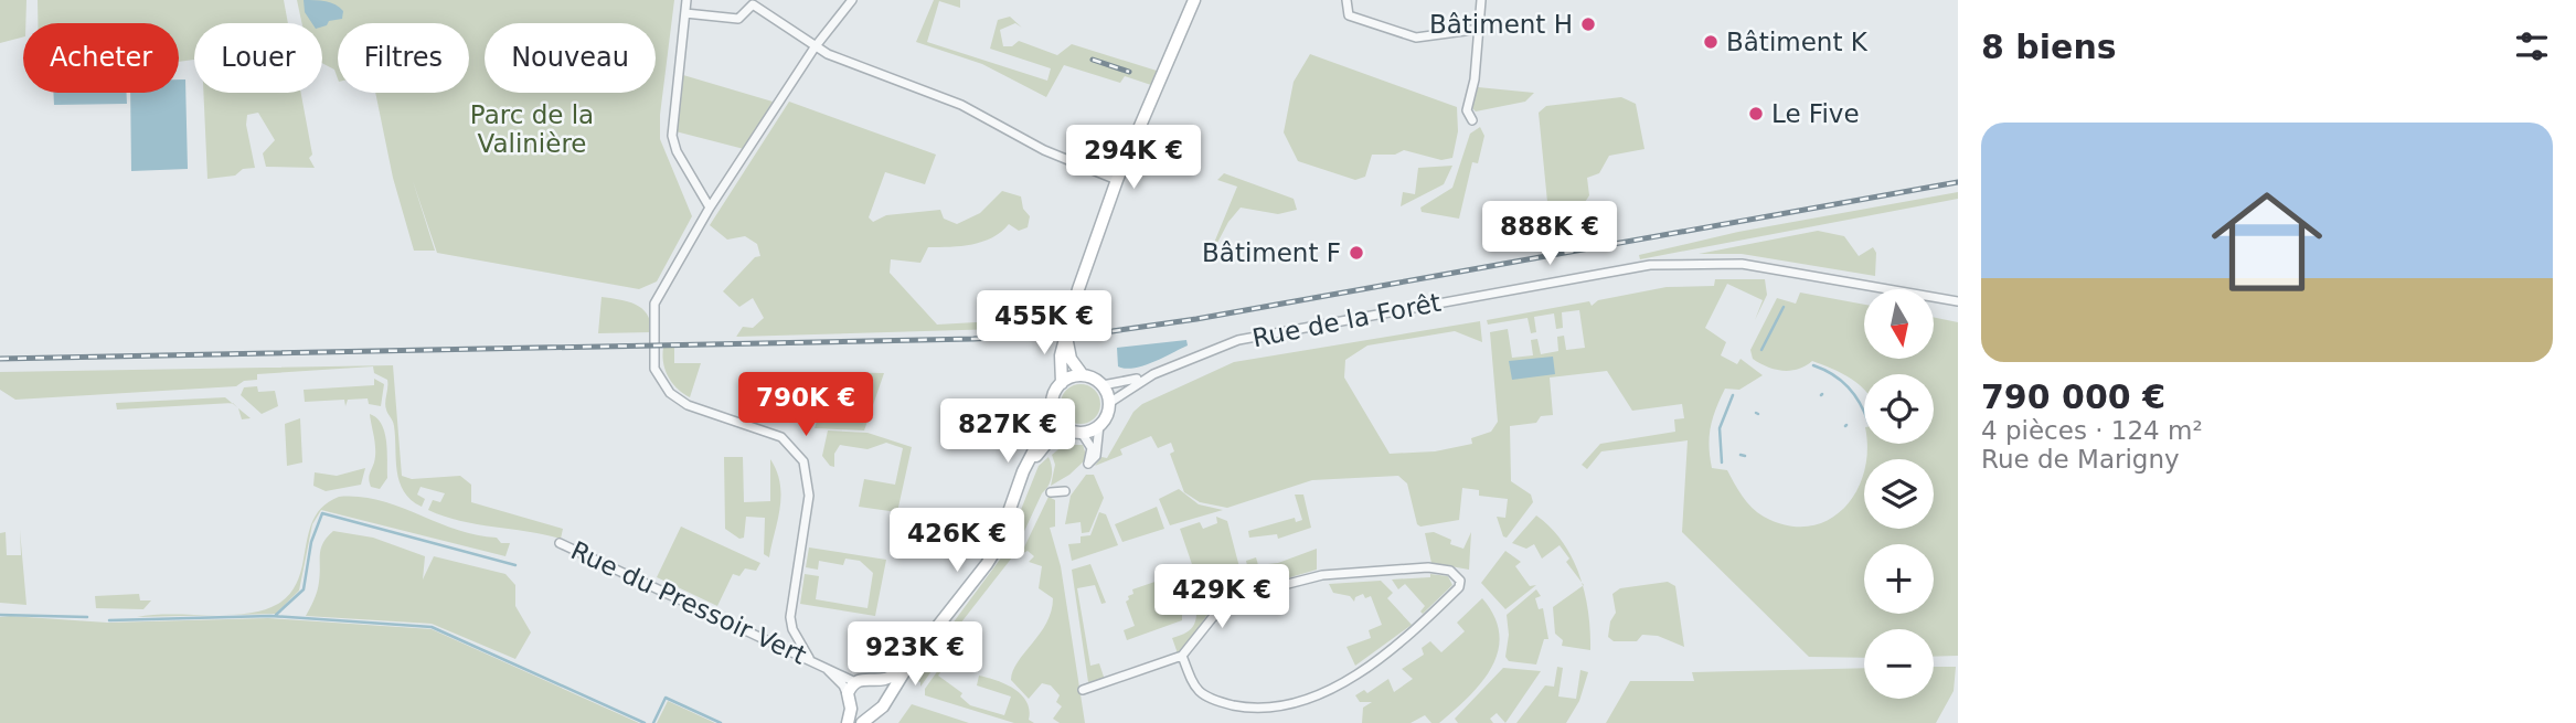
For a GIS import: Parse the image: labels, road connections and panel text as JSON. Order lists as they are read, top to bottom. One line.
{"streets":{"street":["Rue de la Forêt","Rue du Pressoir Vert"]},"parks":["Parc de la Valinière"],"places":["Bâtiment H","Bâtiment K","Le Five","Bâtiment F"],"north":"bottom","page":{"heading":"8 biens","chip":["Acheter","Louer","Filtres","Nouveau"],"list":[{"name":"790 000 €","note":"4 pièces · 124 m² · Rue de Marigny"}],"price":["294K €","888K €","455K €","790K €","827K €","426K €","429K €","923K €"],"map_buttons":["+","−"]}}
